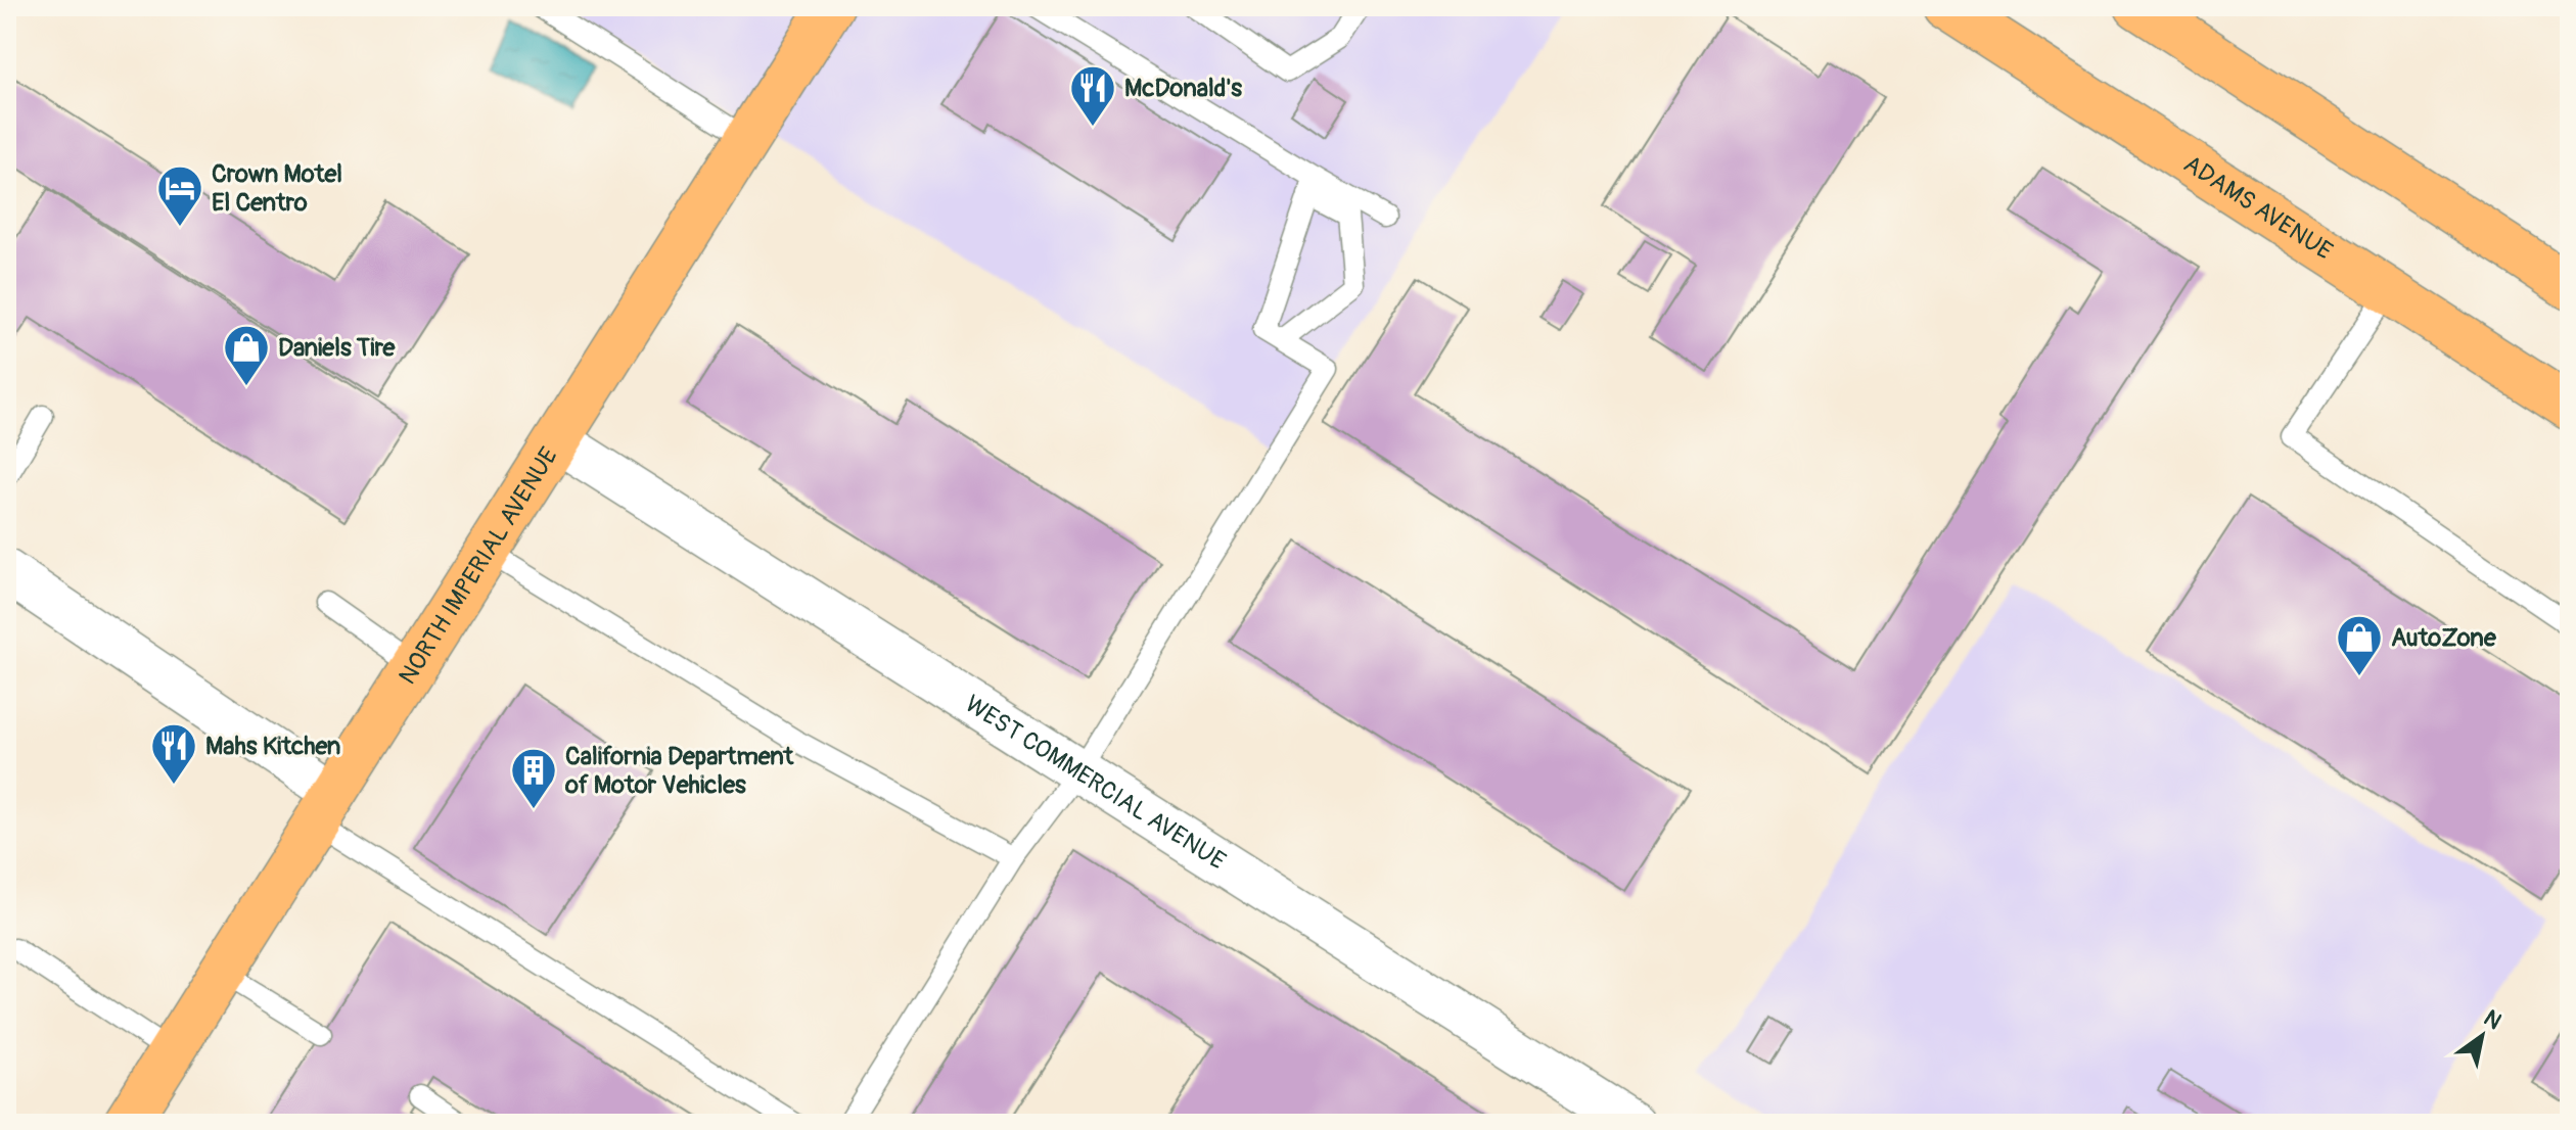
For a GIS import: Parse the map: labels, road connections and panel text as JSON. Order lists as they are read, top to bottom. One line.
{"streets":{"main road":["ADAMS AVENUE","NORTH IMPERIAL AVENUE"],"street":["WEST COMMERCIAL AVENUE"]},"crossings":[["NORTH IMPERIAL AVENUE","WEST COMMERCIAL AVENUE"]],"places":{"restaurant":["McDonald's","Mahs Kitchen"],"hotel":["Crown Motel El Centro"],"shop":["Daniels Tire","AutoZone"],"building":["California Department of Motor Vehicles"]},"north":"top right"}
